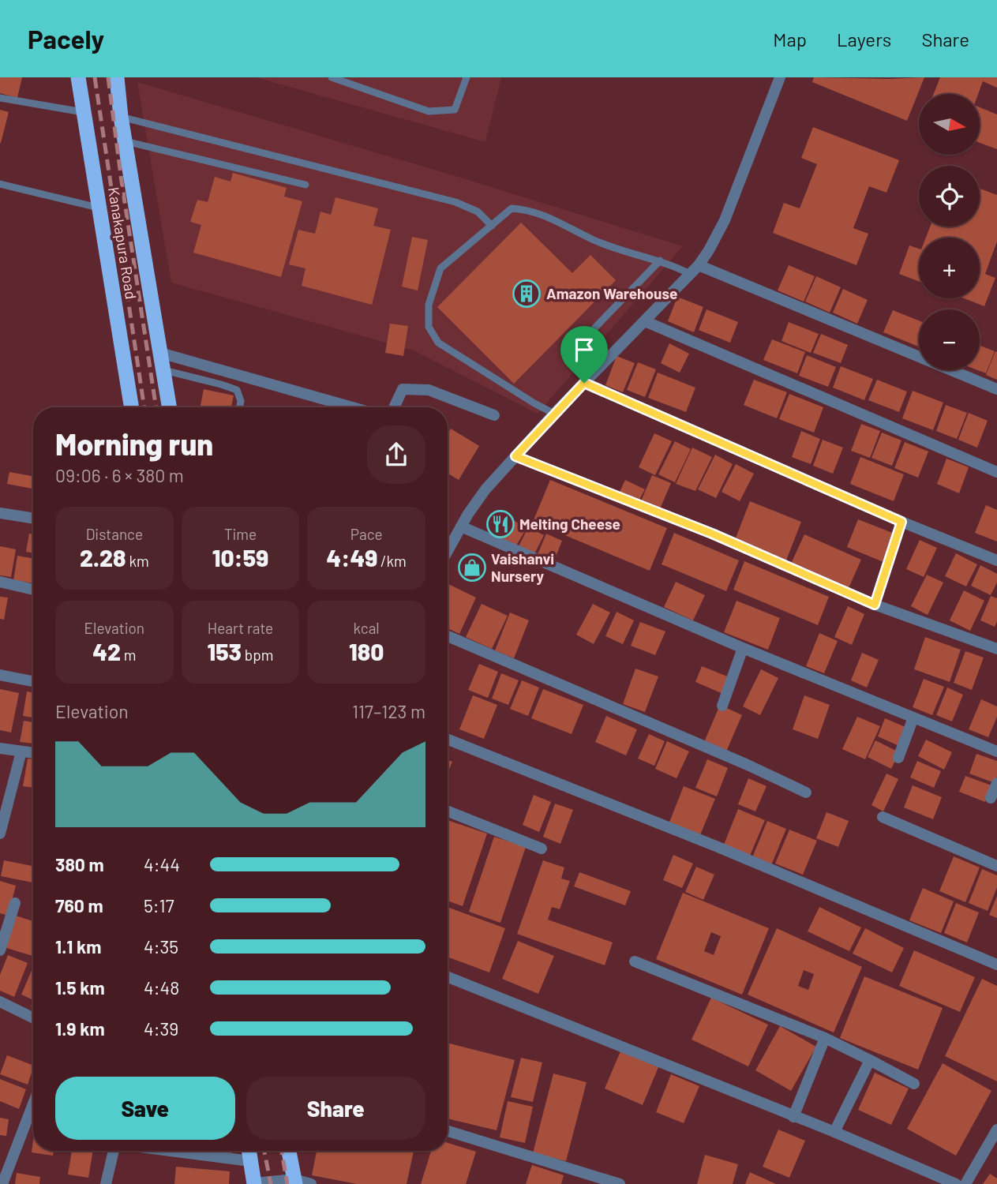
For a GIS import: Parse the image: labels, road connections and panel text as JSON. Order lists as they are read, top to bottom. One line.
{"streets":{"highway":["Kanakapura Road"]},"places":{"building":["Amazon Warehouse"],"restaurant":["Melting Cheese"],"shop":["Vaishanvi Nursery"]},"north":"right","page":{"header":"Pacely","nav":["Map","Layers","Share"],"map_buttons":["+","−"],"heading":["Morning run","09:06 · 6 × 380 m"],"stats":[["Distance","2.28 km"],["Time","10:59"],["Pace","4:49 /km"],["Elevation","42 m"],["Heart rate","153 bpm"],["kcal","180"]],"chart":["Elevation","117–123 m"],"list":[{"name":"380 m","note":"4:44"},{"name":"760 m","note":"5:17"},{"name":"1.1 km","note":"4:35"},{"name":"1.5 km","note":"4:48"},{"name":"1.9 km","note":"4:39"}],"buttons":["Save","Share"]}}
